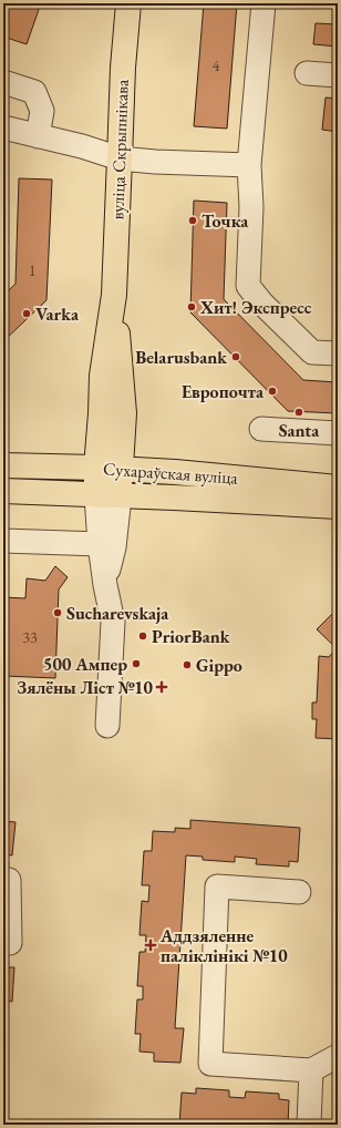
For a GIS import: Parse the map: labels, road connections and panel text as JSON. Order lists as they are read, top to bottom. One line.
{"streets":{"main road":["вуліца Скрыпнікава","Сухараўская вуліца"]},"crossings":[["вуліца Скрыпнікава","Сухараўская вуліца"]],"places":{"other":["Точка","Хит! Экспресс","Varka","Belarusbank","Европочта","Santa","Sucharevskaja","PriorBank","500 Ампер","Gippo"],"health":["Зялёны Ліст №10","Аддзяленне паліклінікі №10"]},"house_numbers":["4","1","33"]}
